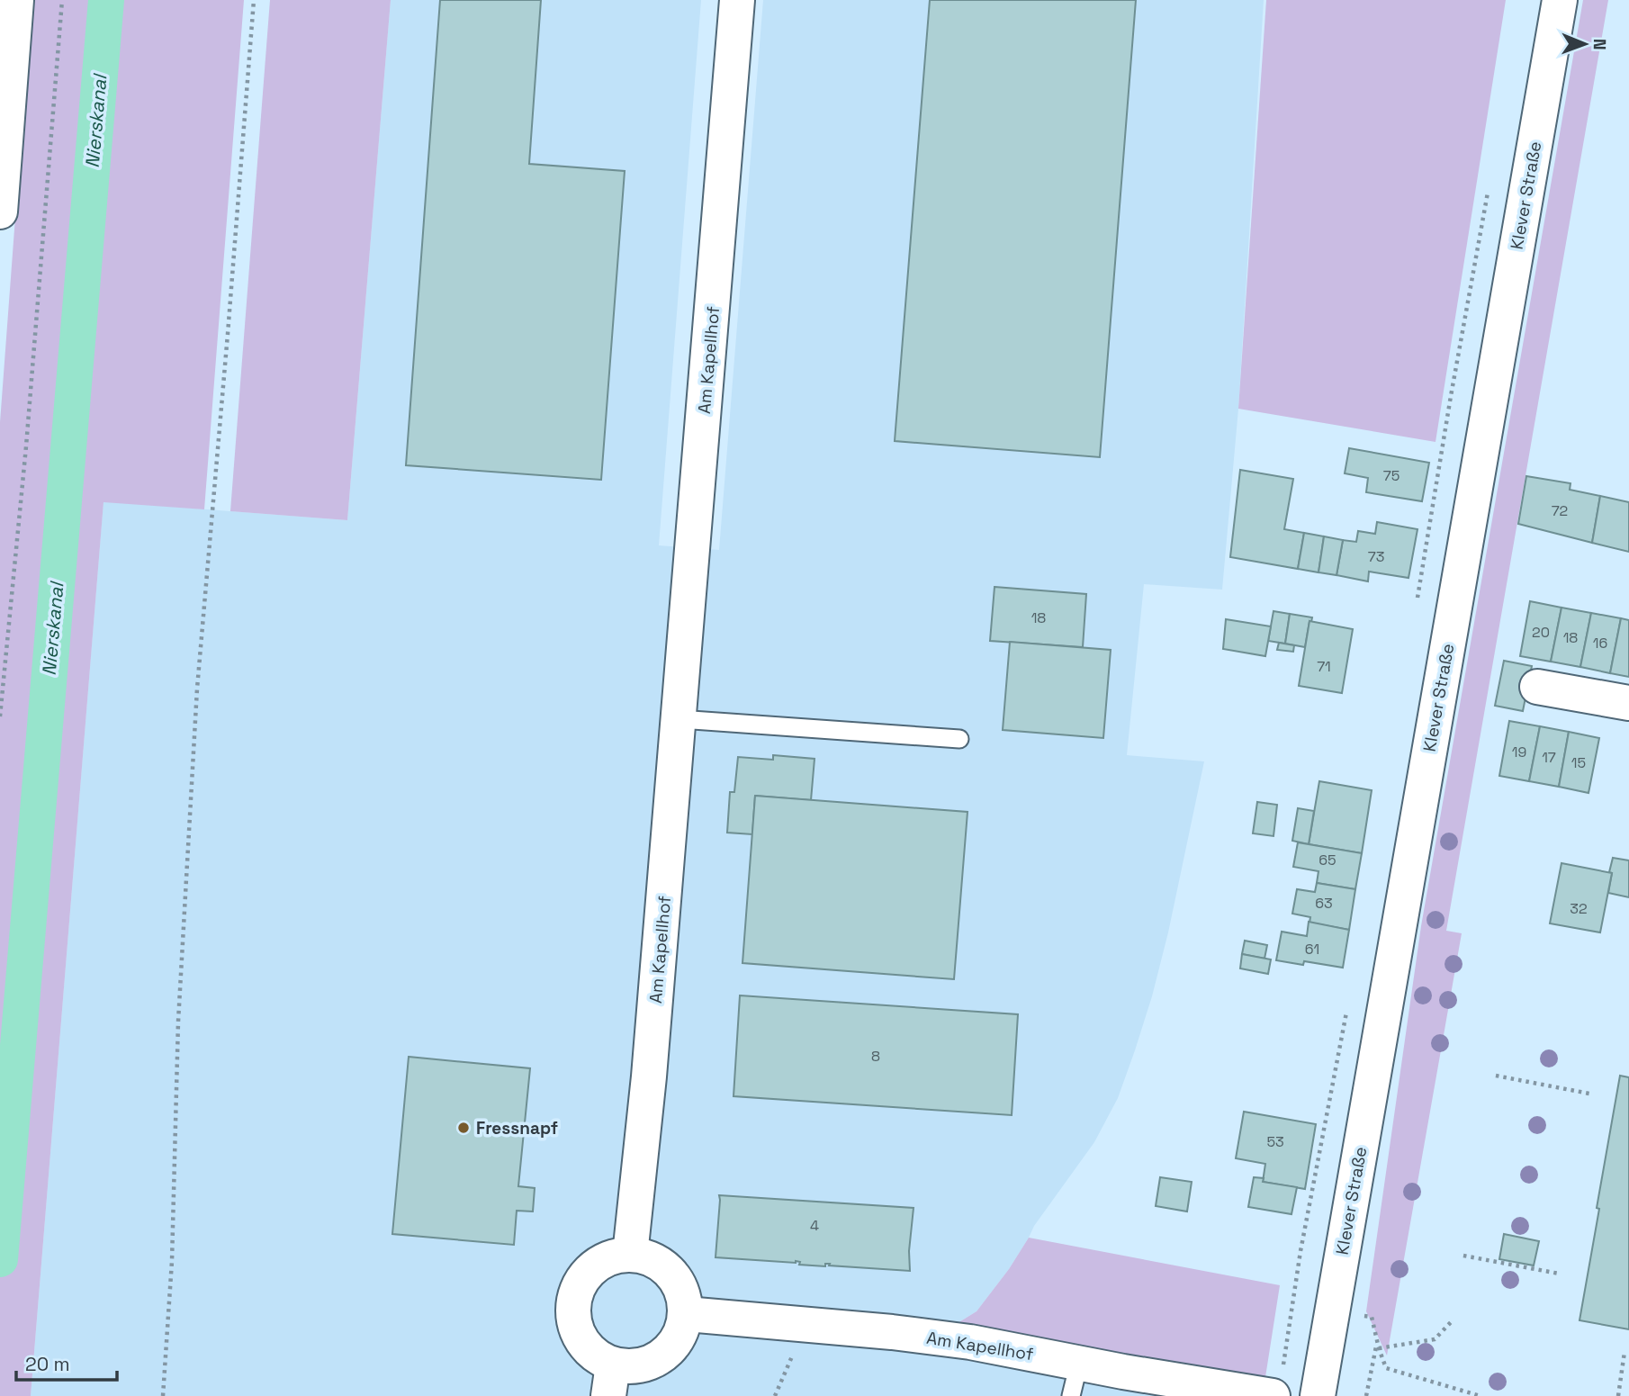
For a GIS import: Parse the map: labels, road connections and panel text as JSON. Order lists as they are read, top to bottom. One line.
{"streets":{"street":["Klever Straße","Am Kapellhof"]},"water":["Nierskanal"],"places":["Fressnapf"],"house_numbers":["75","72","73","18","20","18","16","71","19","17","15","65","63","32","61","8","53","4"],"scale_bar":"20 m","north":"right"}
